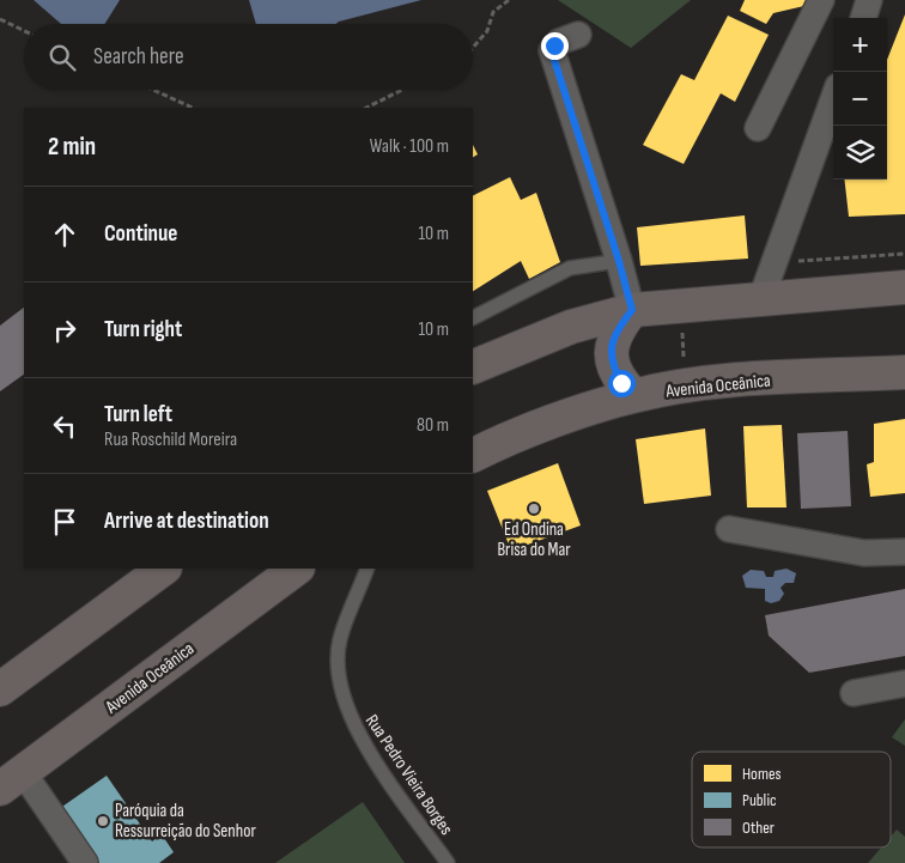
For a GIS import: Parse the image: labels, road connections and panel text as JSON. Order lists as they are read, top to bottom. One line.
{"streets":{"main road":["Avenida Oceânica"],"lane":["Rua Pedro Vieira Borges"]},"places":["Ed Ondina Brisa do Mar","Paróquia da Ressurreição do Senhor"],"legend":["Homes","Public","Other"],"page":{"map_buttons":["+","−"],"search":"Search here","heading":["2 min","Walk · 100 m"],"list":[["Continue","10 m"],["Turn right","10 m"],["Turn left","Rua Roschild Moreira","80 m"],"Arrive at destination"]}}
